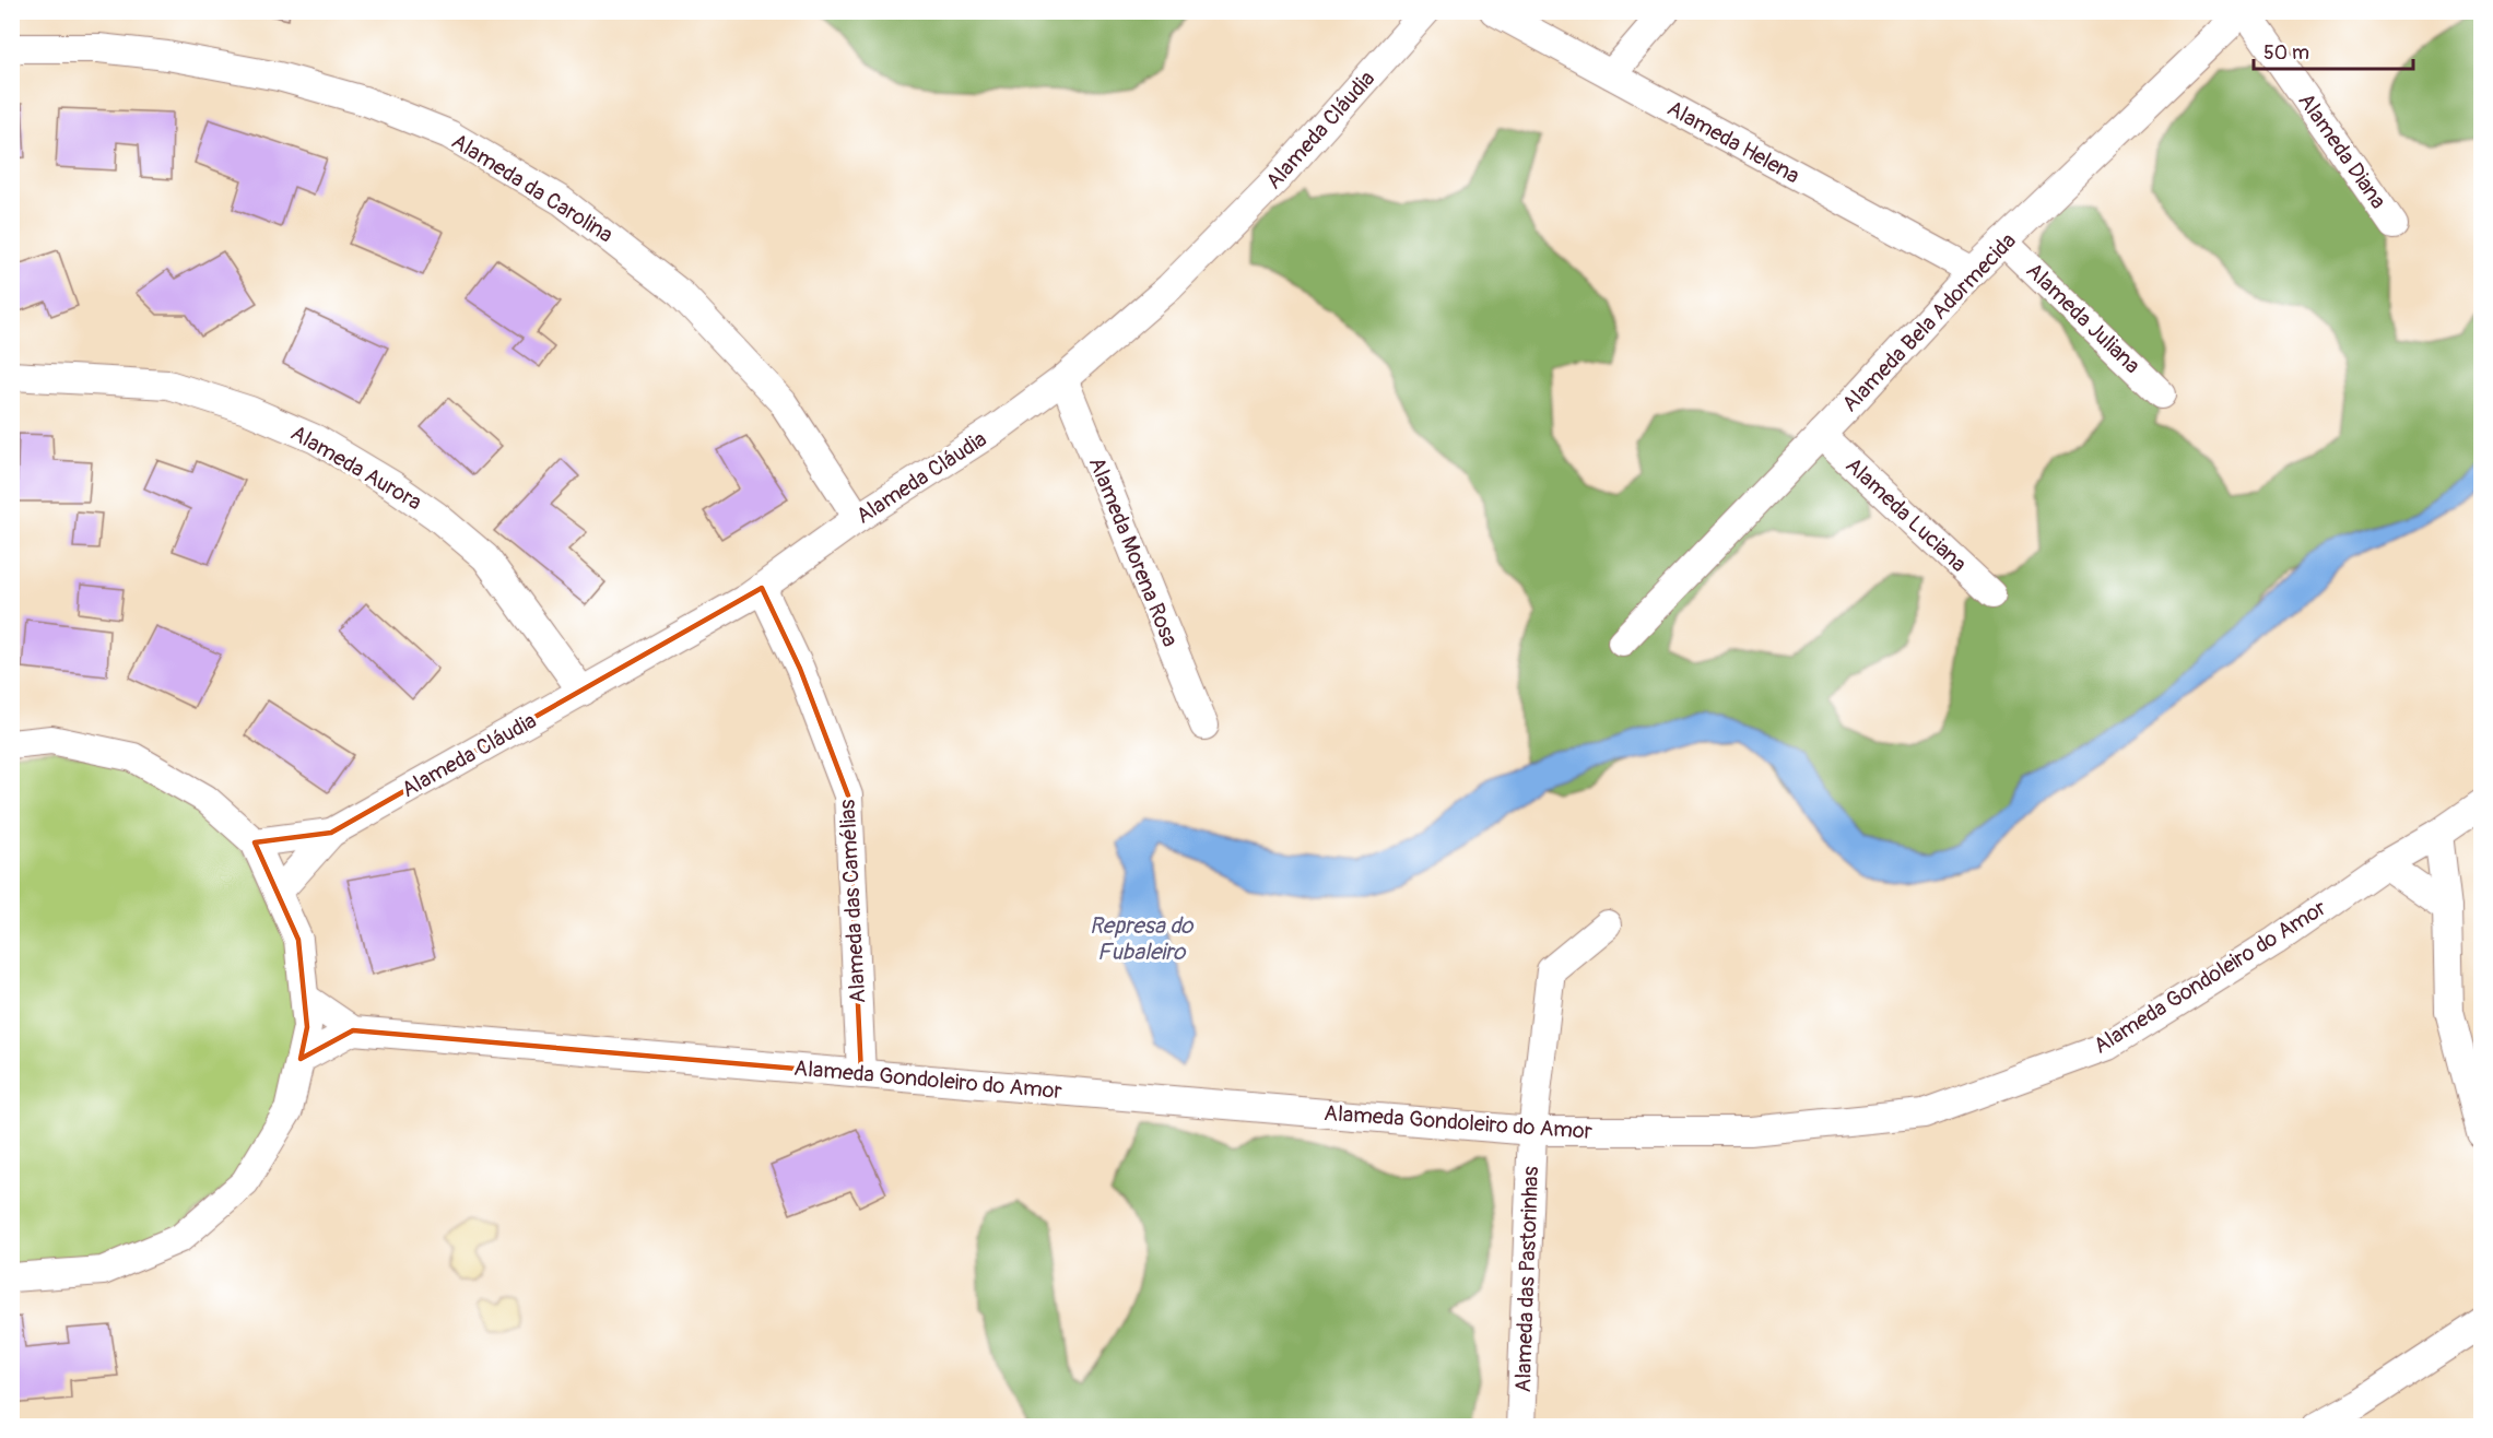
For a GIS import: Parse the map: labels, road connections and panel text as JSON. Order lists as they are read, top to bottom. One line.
{"streets":{"street":["Alameda Cláudia","Alameda Helena","Alameda Diana","Alameda da Carolina","Alameda Juliana","Alameda Bela Adormecida","Alameda Aurora","Alameda Luciana","Alameda Morena Rosa","Alameda das Camélias","Alameda Gondoleiro do Amor","Alameda das Pastorinhas"]},"crossings":[["Alameda Cláudia","Alameda da Carolina"],["Alameda Cláudia","Alameda Aurora"],["Alameda Cláudia","Alameda Morena Rosa"],["Alameda Cláudia","Alameda das Camélias"],["Alameda Helena","Alameda Bela Adormecida"],["Alameda Diana","Alameda Bela Adormecida"],["Alameda Juliana","Alameda Bela Adormecida"],["Alameda Bela Adormecida","Alameda Luciana"],["Alameda das Camélias","Alameda Gondoleiro do Amor"],["Alameda Gondoleiro do Amor","Alameda das Pastorinhas"]],"water":["Represa do Fubaleiro"],"scale_bar":"50 m"}
